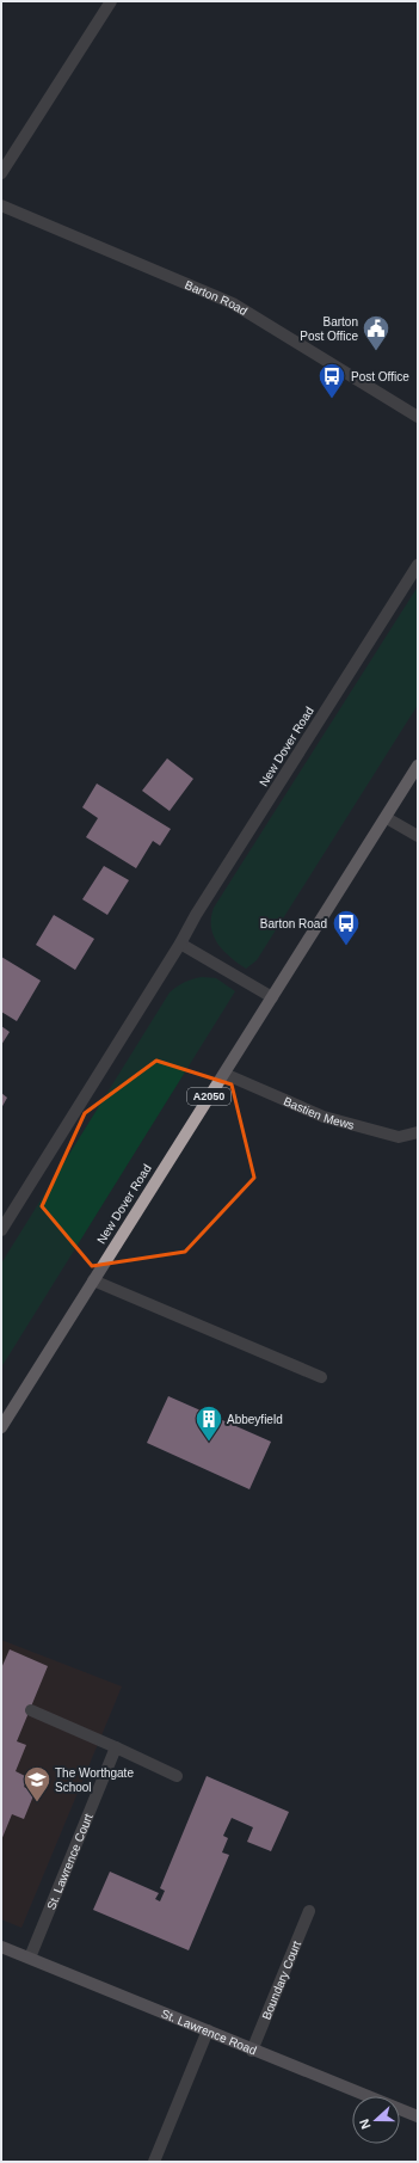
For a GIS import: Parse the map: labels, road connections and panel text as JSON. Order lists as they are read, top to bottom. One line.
{"streets":{"main road":["New Dover Road","A2050","St. Lawrence Road"],"street":["Barton Road","Bastien Mews","St. Lawrence Court","Boundary Court"]},"crossings":[["New Dover Road","Bastien Mews"],["St. Lawrence Court","St. Lawrence Road"],["Boundary Court","St. Lawrence Road"]],"places":{"public building":["Barton Post Office"],"bus stop":["Post Office","Barton Road"],"building":["Abbeyfield"],"school or university":["The Worthgate School"]},"north":"left"}
